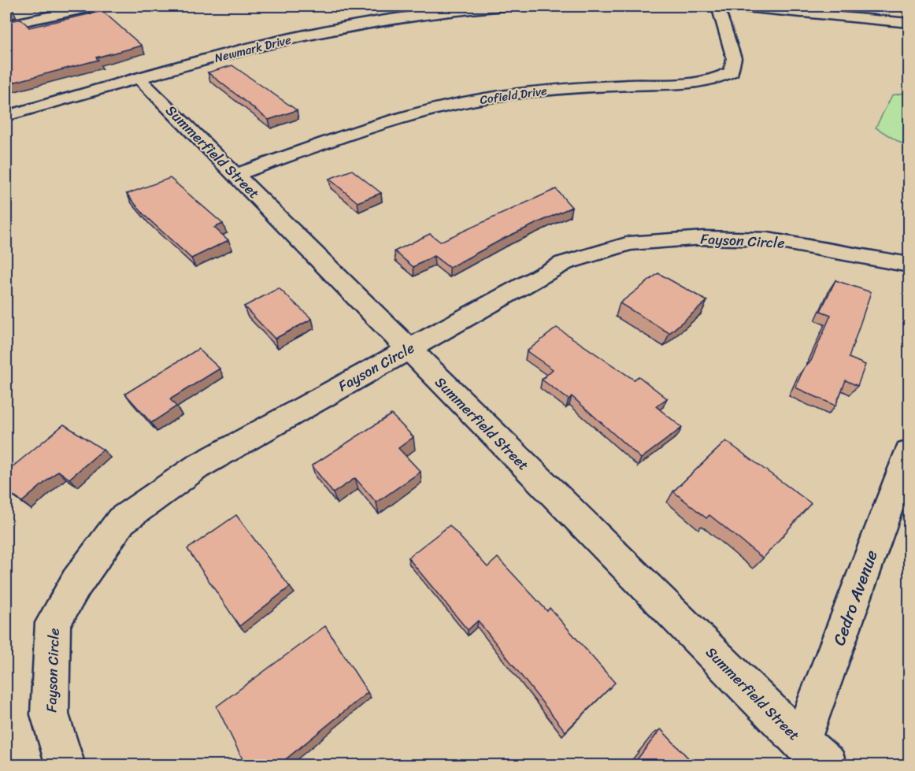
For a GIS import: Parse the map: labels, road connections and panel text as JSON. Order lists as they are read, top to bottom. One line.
{"streets":{"street":["Newmark Drive","Cofield Drive","Summerfield Street","Fayson Circle","Cedro Avenue"]},"crossings":[["Newmark Drive","Summerfield Street"],["Cofield Drive","Summerfield Street"],["Summerfield Street","Fayson Circle"],["Summerfield Street","Cedro Avenue"]]}
